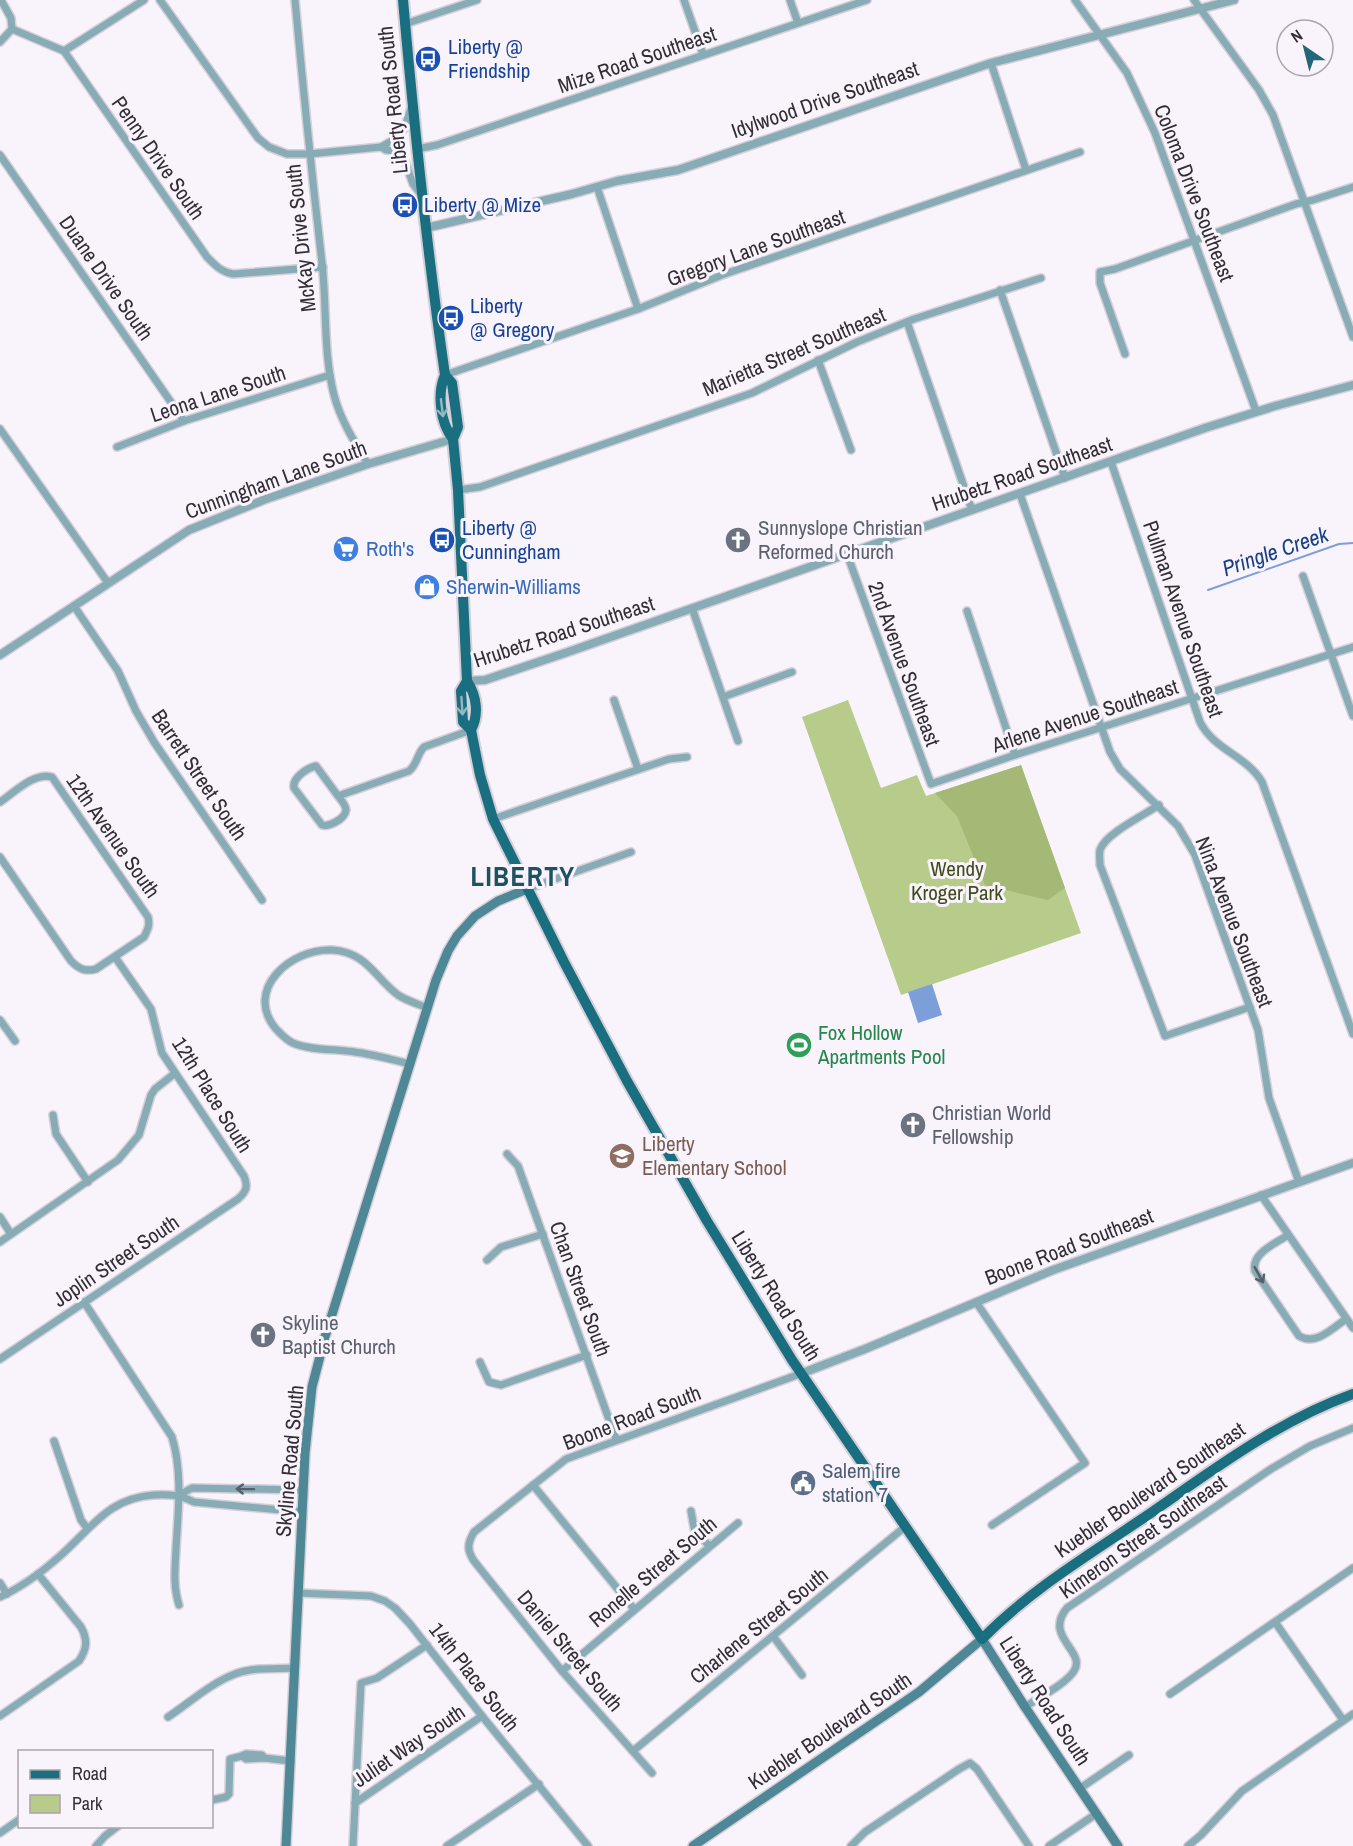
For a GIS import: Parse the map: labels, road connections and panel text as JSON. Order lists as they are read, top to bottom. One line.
{"streets":{"main road":["Liberty Road South","Skyline Road South","Kuebler Boulevard Southeast","Kuebler Boulevard South"],"street":["Mize Road Southeast","Idylwood Drive Southeast","Penny Drive South","Coloma Drive Southeast","McKay Drive South","Gregory Lane Southeast","Duane Drive South","Marietta Street Southeast","Leona Lane South","Hrubetz Road Southeast","Cunningham Lane South","Pullman Avenue Southeast","2nd Avenue Southeast","Arlene Avenue Southeast","Barrett Street South","12th Avenue South","Nina Avenue Southeast","12th Place South","Boone Road Southeast","Joplin Street South","Chan Street South","Boone Road South","Kimeron Street Southeast","Ronelle Street South","Charlene Street South","Daniel Street South","14th Place South","Juliet Way South"]},"crossings":[["Mize Road Southeast","Liberty Road South"],["Liberty Road South","Idylwood Drive Southeast"],["Liberty Road South","Gregory Lane Southeast"],["Liberty Road South","Marietta Street Southeast"],["Liberty Road South","Hrubetz Road Southeast"],["Liberty Road South","Cunningham Lane South"],["Liberty Road South","Boone Road Southeast"],["Liberty Road South","Boone Road South"],["Liberty Road South","Skyline Road South"],["Liberty Road South","Kuebler Boulevard Southeast"],["Liberty Road South","Kimeron Street Southeast"],["Liberty Road South","Charlene Street South"],["Liberty Road South","Kuebler Boulevard South"],["Idylwood Drive Southeast","Coloma Drive Southeast"],["Penny Drive South","McKay Drive South"],["Coloma Drive Southeast","Hrubetz Road Southeast"],["McKay Drive South","Leona Lane South"],["McKay Drive South","Cunningham Lane South"],["Duane Drive South","Leona Lane South"],["Hrubetz Road Southeast","Pullman Avenue Southeast"],["Hrubetz Road Southeast","2nd Avenue Southeast"],["Hrubetz Road Southeast","Nina Avenue Southeast"],["Cunningham Lane South","Barrett Street South"],["Pullman Avenue Southeast","Arlene Avenue Southeast"],["2nd Avenue Southeast","Arlene Avenue Southeast"],["Arlene Avenue Southeast","Nina Avenue Southeast"],["12th Avenue South","12th Place South"],["Nina Avenue Southeast","Boone Road Southeast"],["12th Place South","Joplin Street South"],["Boone Road Southeast","Boone Road South"],["Chan Street South","Boone Road South"],["Boone Road South","Daniel Street South"],["Skyline Road South","14th Place South"],["Kuebler Boulevard Southeast","Kuebler Boulevard South"],["Ronelle Street South","Daniel Street South"],["Charlene Street South","Daniel Street South"],["14th Place South","Juliet Way South"]],"districts":["LIBERTY"],"water":["Pringle Creek"],"parks":["Wendy Kroger Park"],"places":{"bus stop":["Liberty @ Friendship","Liberty @ Mize","Liberty @ Gregory","Liberty @ Cunningham"],"church":["Sunnyslope Christian Reformed Church","Christian World Fellowship","Skyline Baptist Church"],"supermarket":["Roth's"],"shop":["Sherwin-Williams"],"sports":["Fox Hollow Apartments Pool"],"school or university":["Liberty Elementary School"],"public building":["Salem fire station 7"]},"legend":["Road","Park"],"north":"top left"}
